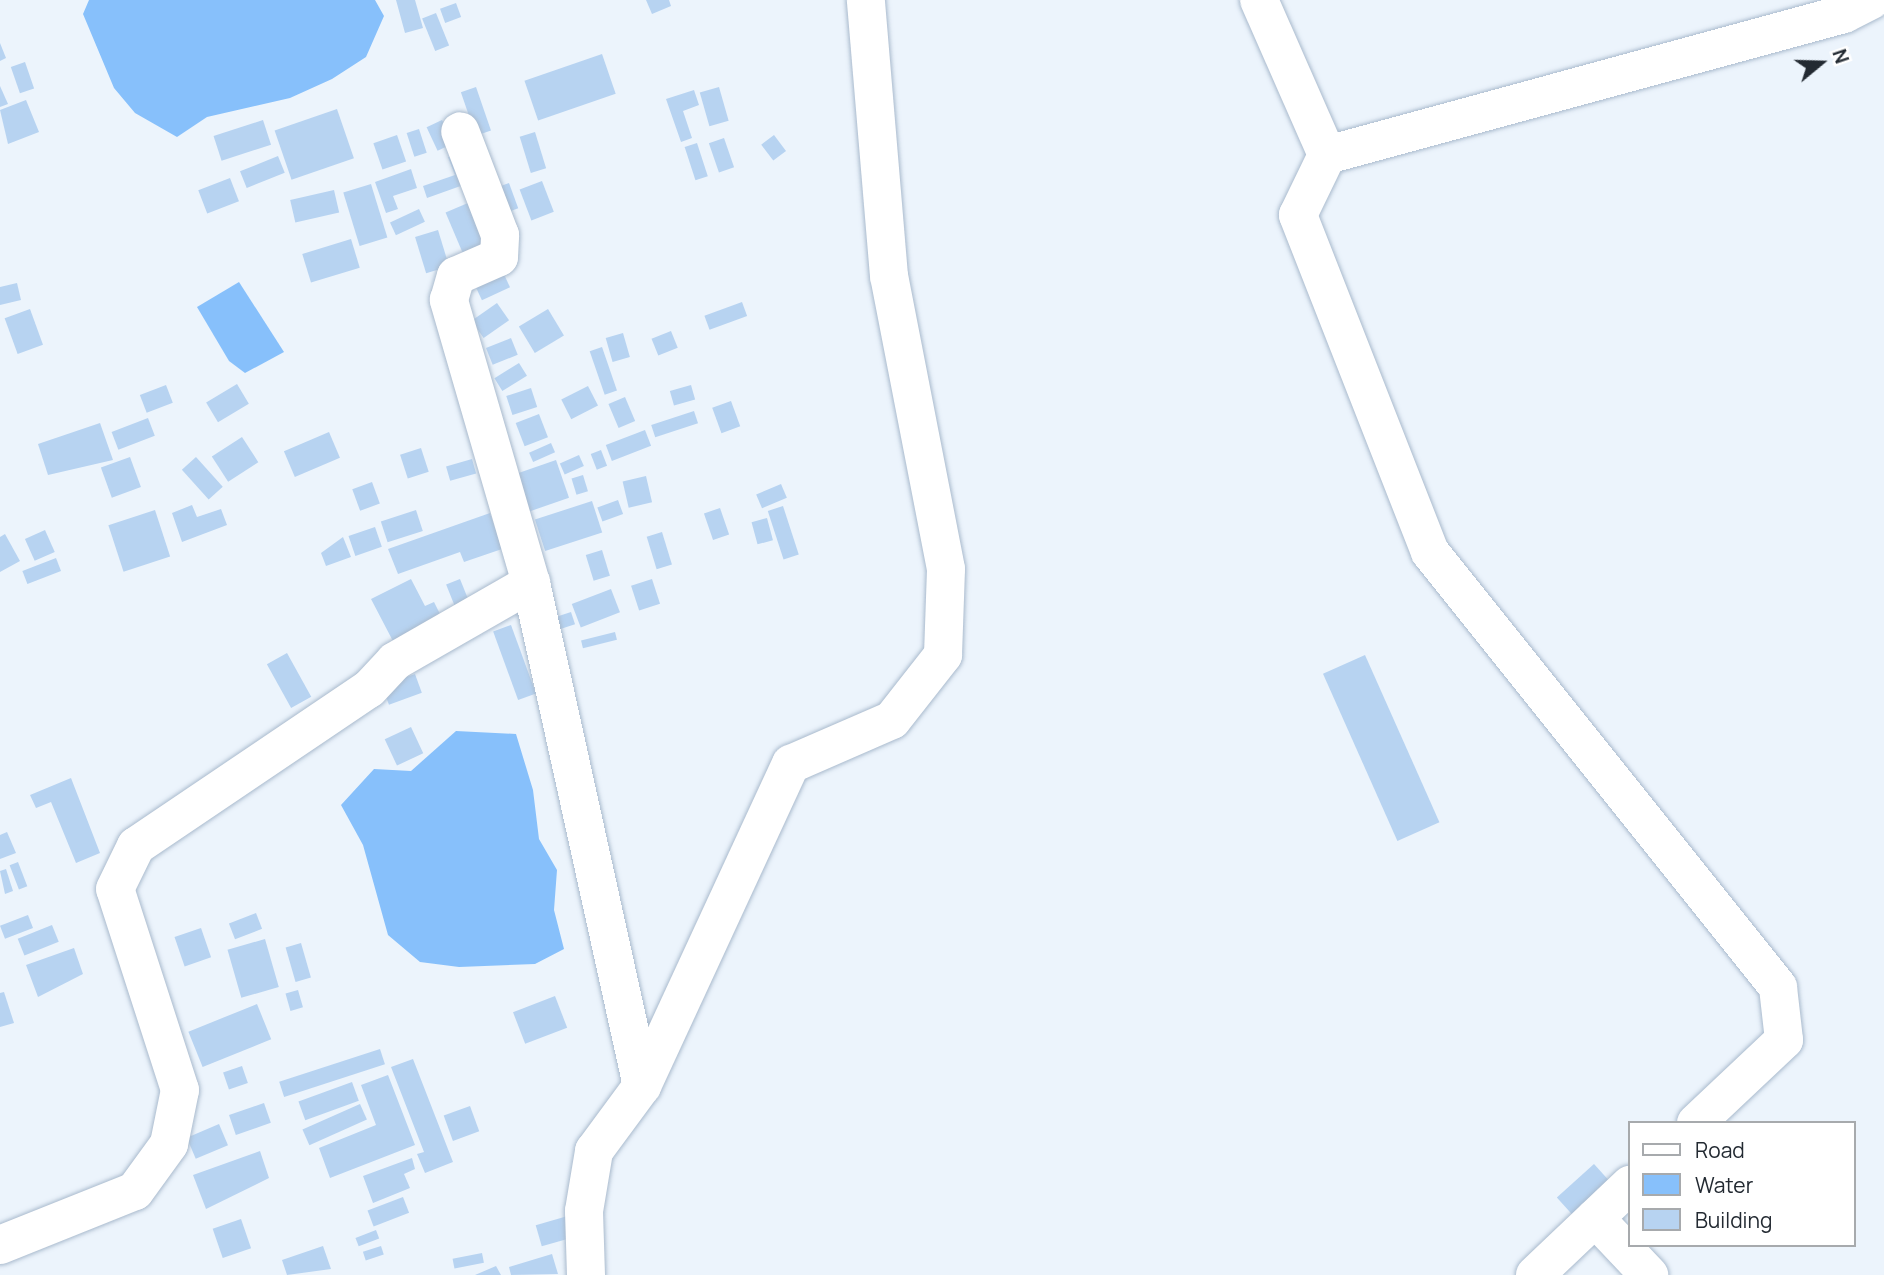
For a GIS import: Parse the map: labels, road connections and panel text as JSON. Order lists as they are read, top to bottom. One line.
{"legend":["Road","Water","Building"],"north":"right"}
